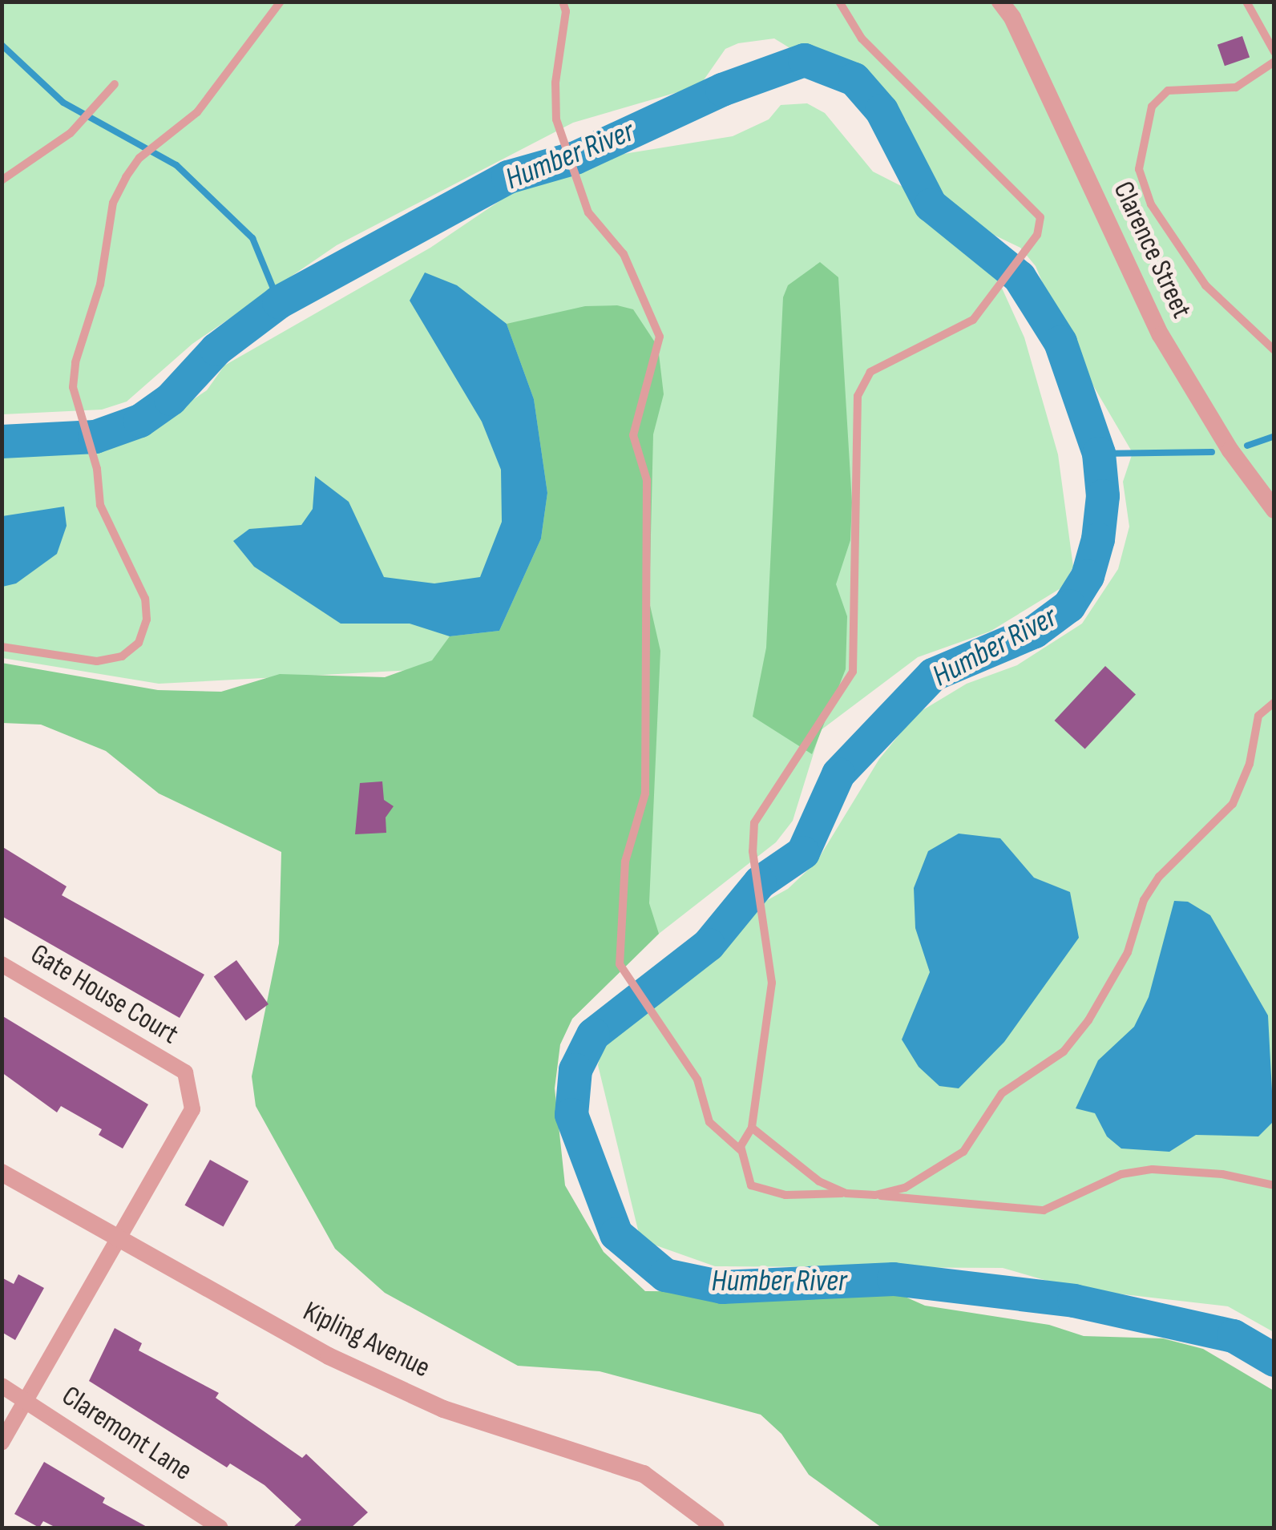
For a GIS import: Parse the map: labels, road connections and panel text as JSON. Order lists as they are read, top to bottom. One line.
{"streets":{"street":["Clarence Street","Gate House Court","Kipling Avenue","Claremont Lane"]},"crossings":[["Gate House Court","Kipling Avenue"],["Gate House Court","Claremont Lane"]],"water":["Humber River"]}
